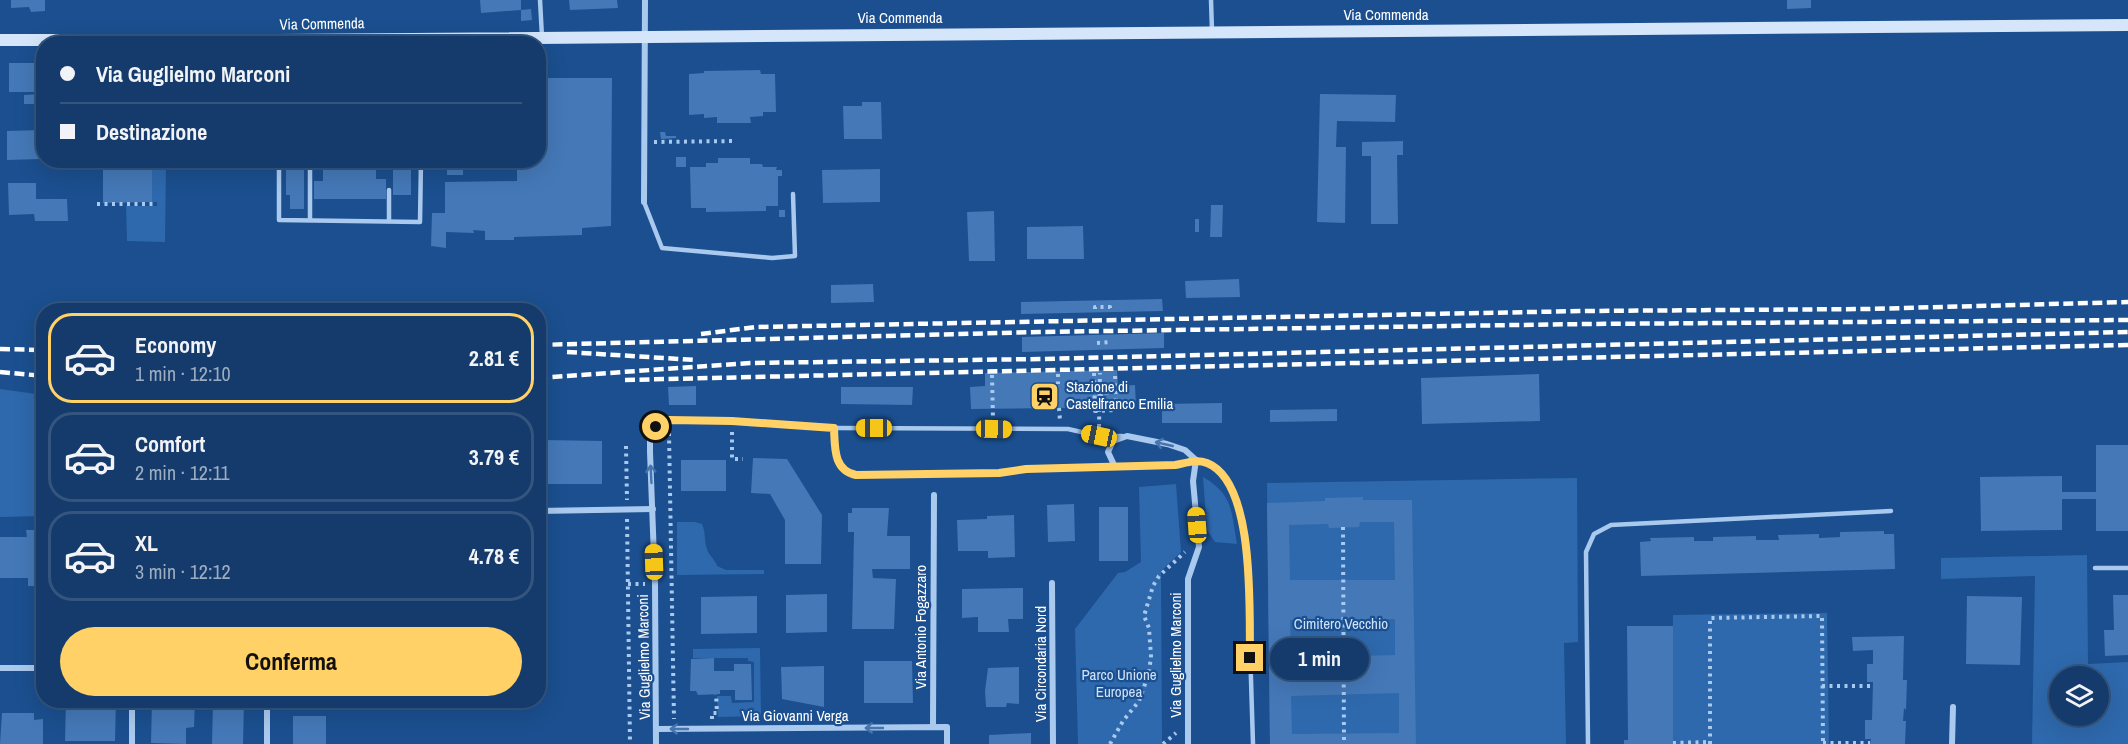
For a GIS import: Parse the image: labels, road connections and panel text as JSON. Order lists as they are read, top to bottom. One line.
{"streets":{"street":["Via Commenda","Via Antonio Fogazzaro","Via Guglielmo Marconi","Via Circondaria Nord","Via Giovanni Verga"]},"crossings":[["Via Antonio Fogazzaro","Via Giovanni Verga"],["Via Guglielmo Marconi","Via Giovanni Verga"]],"one_way":["Via Giovanni Verga"],"parks":["Cimitero Vecchio","Parco Unione Europea"],"places":{"station":["Stazione di Castelfranco Emilia"]},"page":{"banner":["Via Guglielmo Marconi","Destinazione"],"list":[{"name":"Economy","note":"1 min · 12:10","value":"2.81 €"},{"name":"Comfort","note":"2 min · 12:11","value":"3.79 €"},{"name":"XL","note":"3 min · 12:12","value":"4.78 €"}],"buttons":"Conferma","bubble":"1 min"}}
